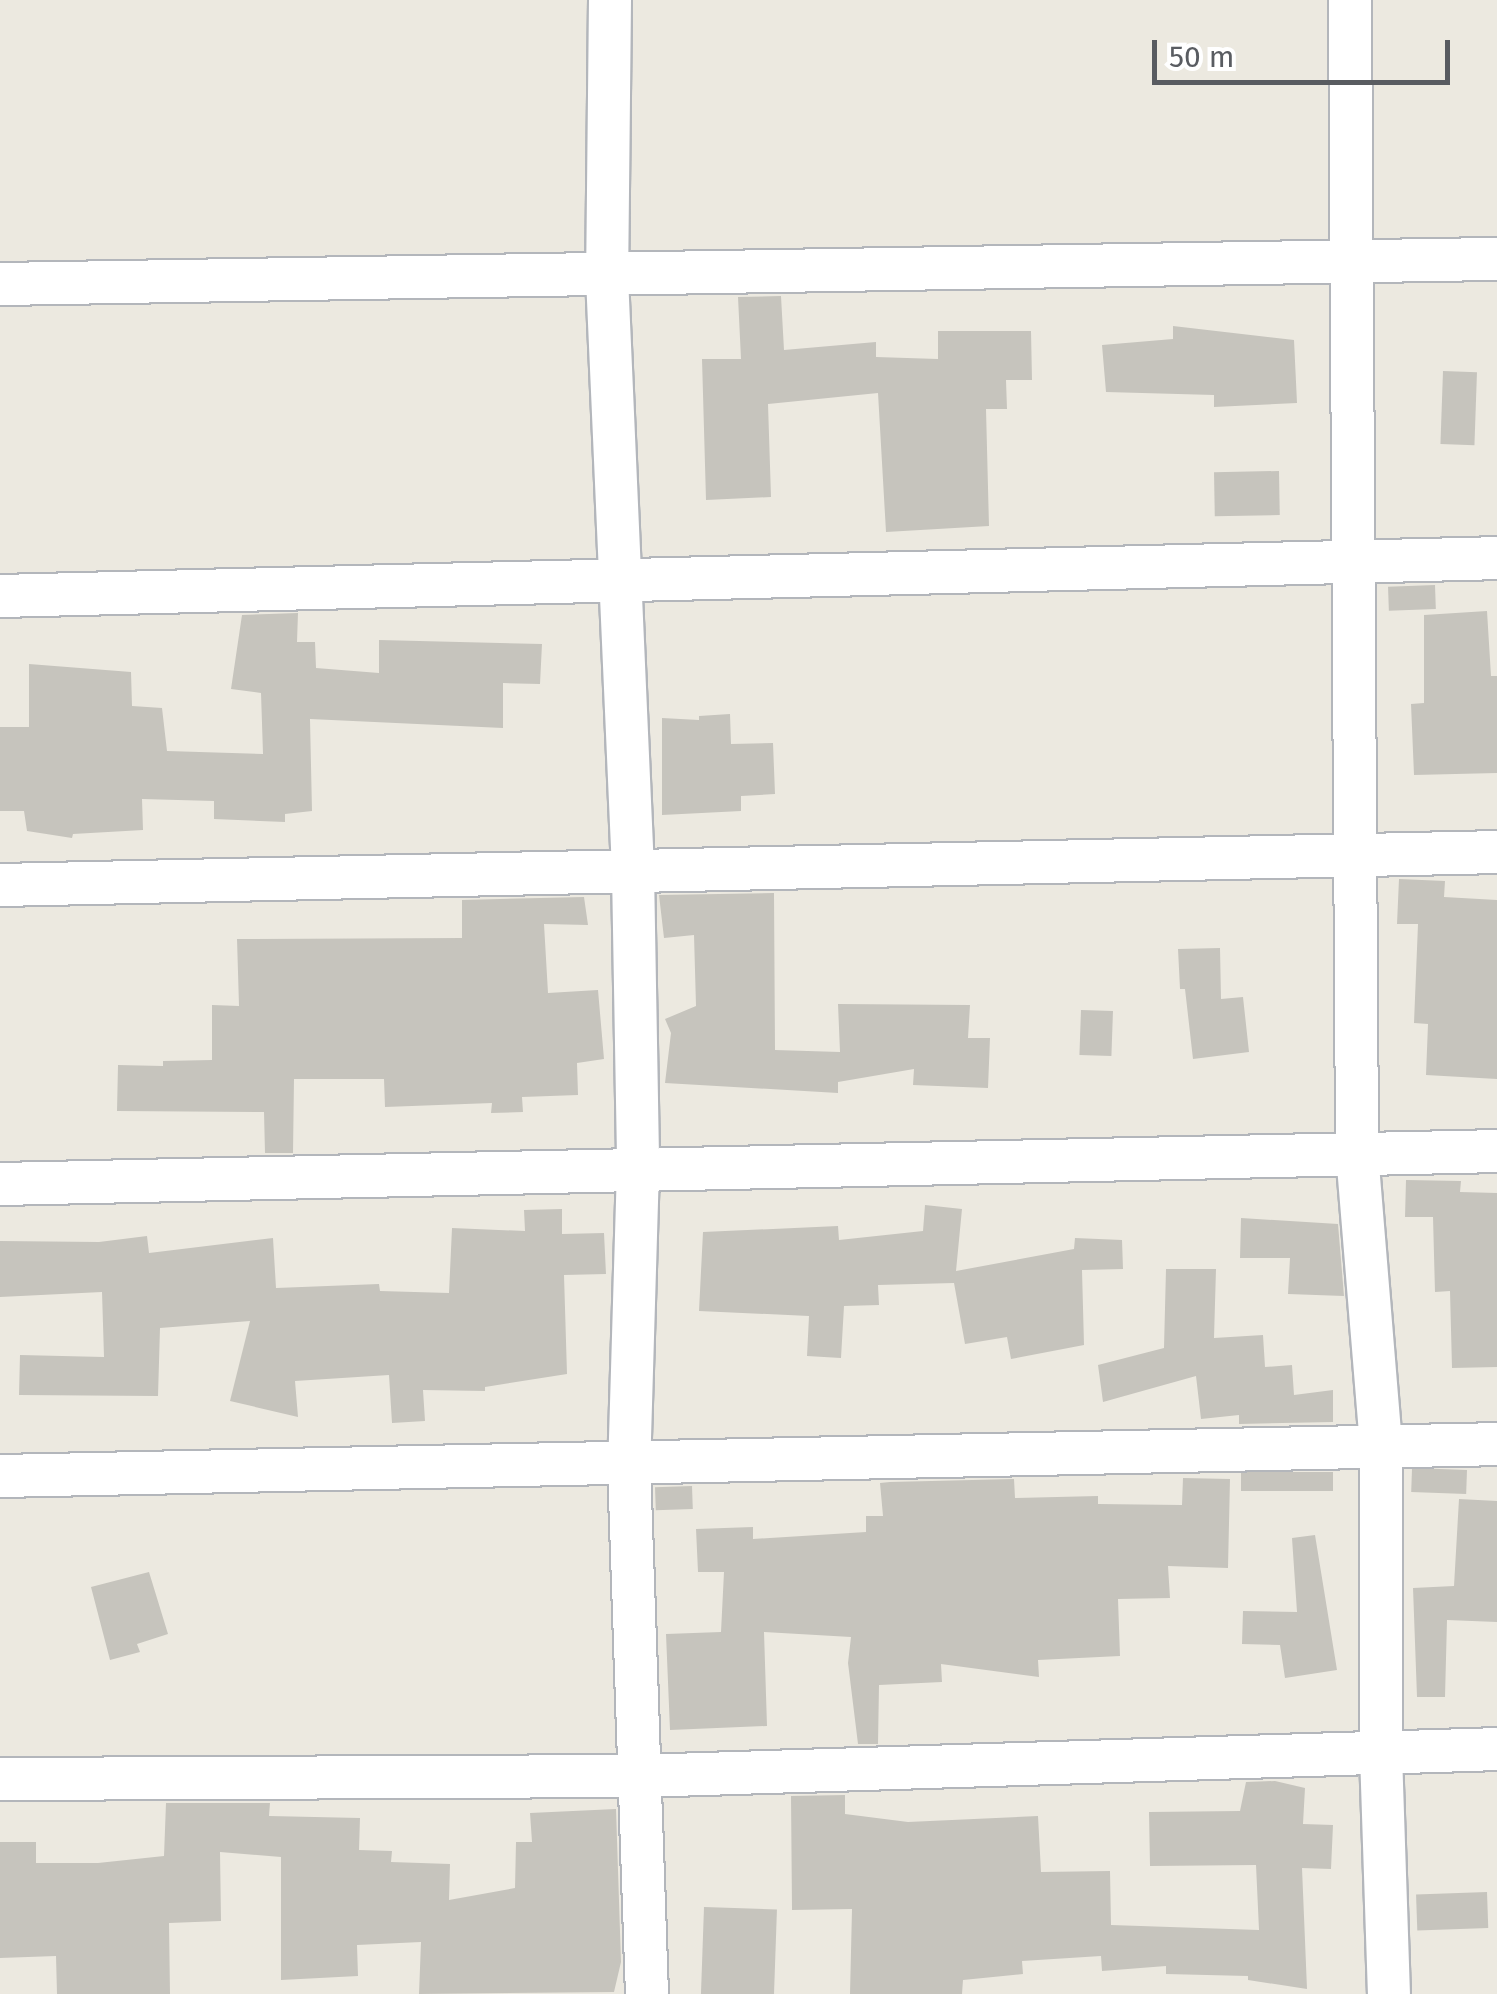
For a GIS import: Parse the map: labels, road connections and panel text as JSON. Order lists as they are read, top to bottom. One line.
{"scale_bar":"50 m"}
